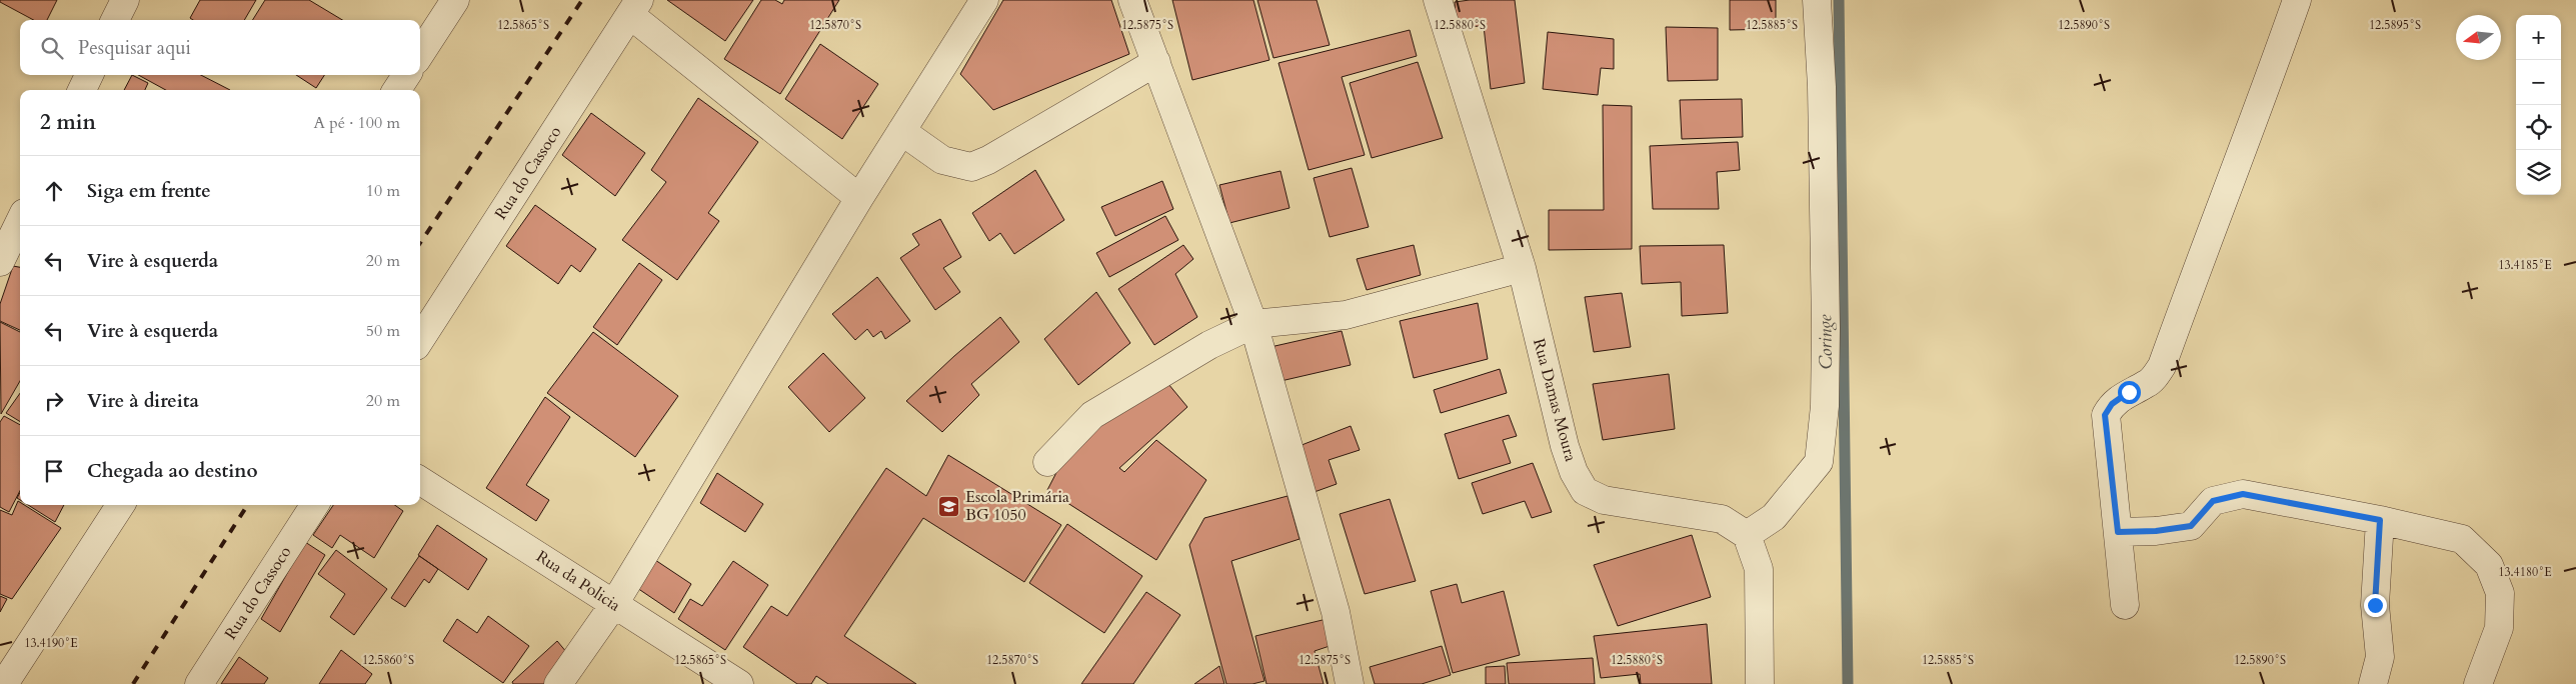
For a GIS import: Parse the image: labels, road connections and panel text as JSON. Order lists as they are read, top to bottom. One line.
{"streets":{"street":["Rua do Cassoco","Rua Damas Moura","Rua da Policia"]},"water":["Coringe"],"places":{"school or university":["Escola Primária BG 1050"]},"north":"left","page":{"map_buttons":["+","−"],"search":"Pesquisar aqui","heading":["2 min","A pé · 100 m"],"list":[["Siga em frente","10 m"],["Vire à esquerda","20 m"],["Vire à esquerda","50 m"],["Vire à direita","20 m"],"Chegada ao destino"]},"coordinates":["12.5865°S","12.5870°S","12.5875°S","12.5880°S","12.5885°S","12.5890°S","12.5895°S","13.4185°E","13.4180°E","13.4190°E","12.5860°S"]}
